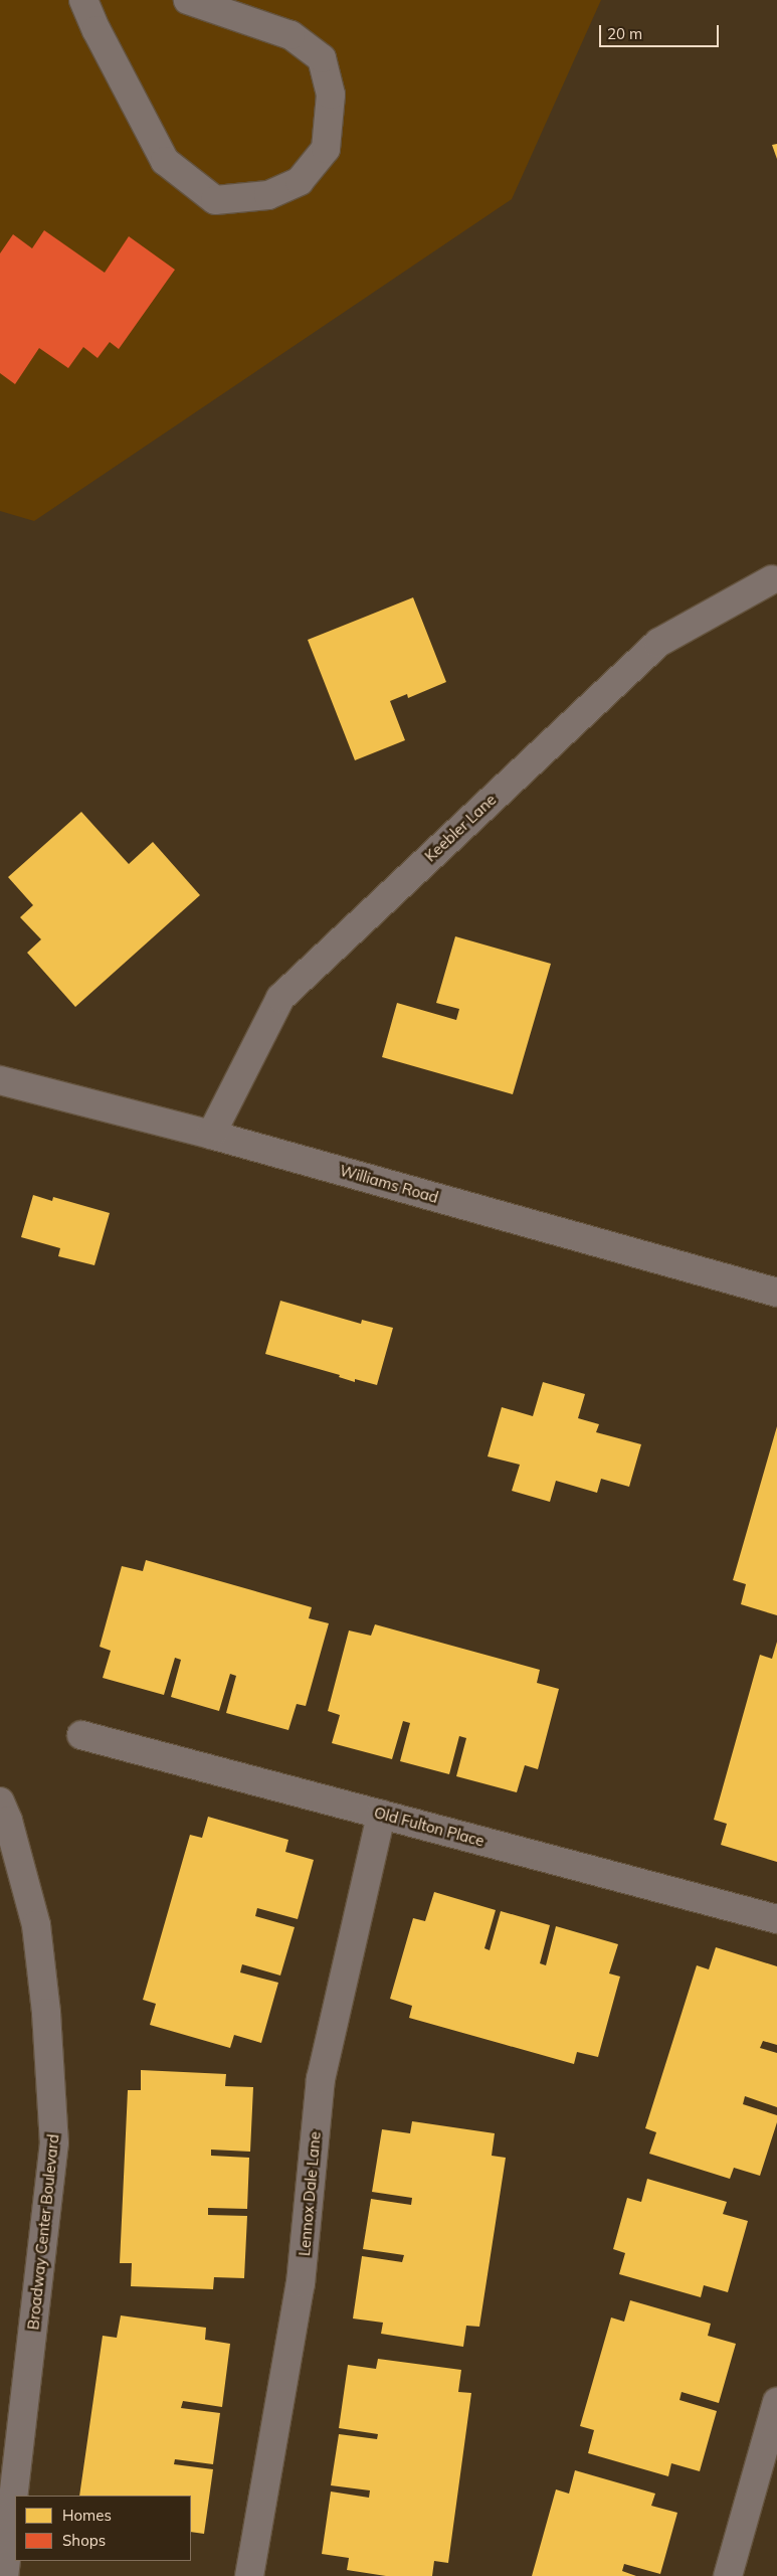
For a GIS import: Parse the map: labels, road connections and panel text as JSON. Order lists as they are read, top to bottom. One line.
{"streets":{"street":["Keebler Lane","Williams Road","Old Fulton Place","Lennox Dale Lane","Broadway Center Boulevard"]},"crossings":[["Keebler Lane","Williams Road"],["Old Fulton Place","Lennox Dale Lane"]],"legend":["Homes","Shops"],"scale_bar":"20 m"}
